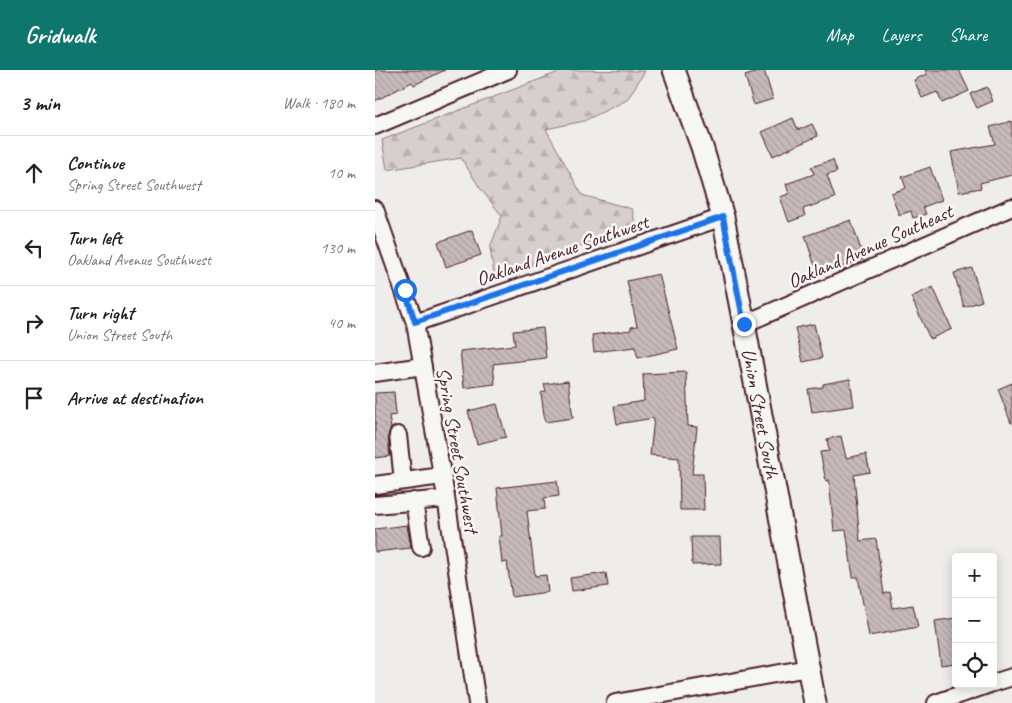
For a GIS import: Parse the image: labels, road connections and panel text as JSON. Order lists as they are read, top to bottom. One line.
{"streets":{"main road":["Union Street South"],"street":["Oakland Avenue Southeast","Oakland Avenue Southwest","Spring Street Southwest"]},"crossings":[["Oakland Avenue Southeast","Union Street South"],["Oakland Avenue Southwest","Union Street South"],["Oakland Avenue Southwest","Spring Street Southwest"]],"page":{"header":"Gridwalk","nav":["Map","Layers","Share"],"heading":["3 min","Walk · 180 m"],"list":[["Continue","Spring Street Southwest","10 m"],["Turn left","Oakland Avenue Southwest","130 m"],["Turn right","Union Street South","40 m"],"Arrive at destination"],"map_buttons":["+","−"]}}
